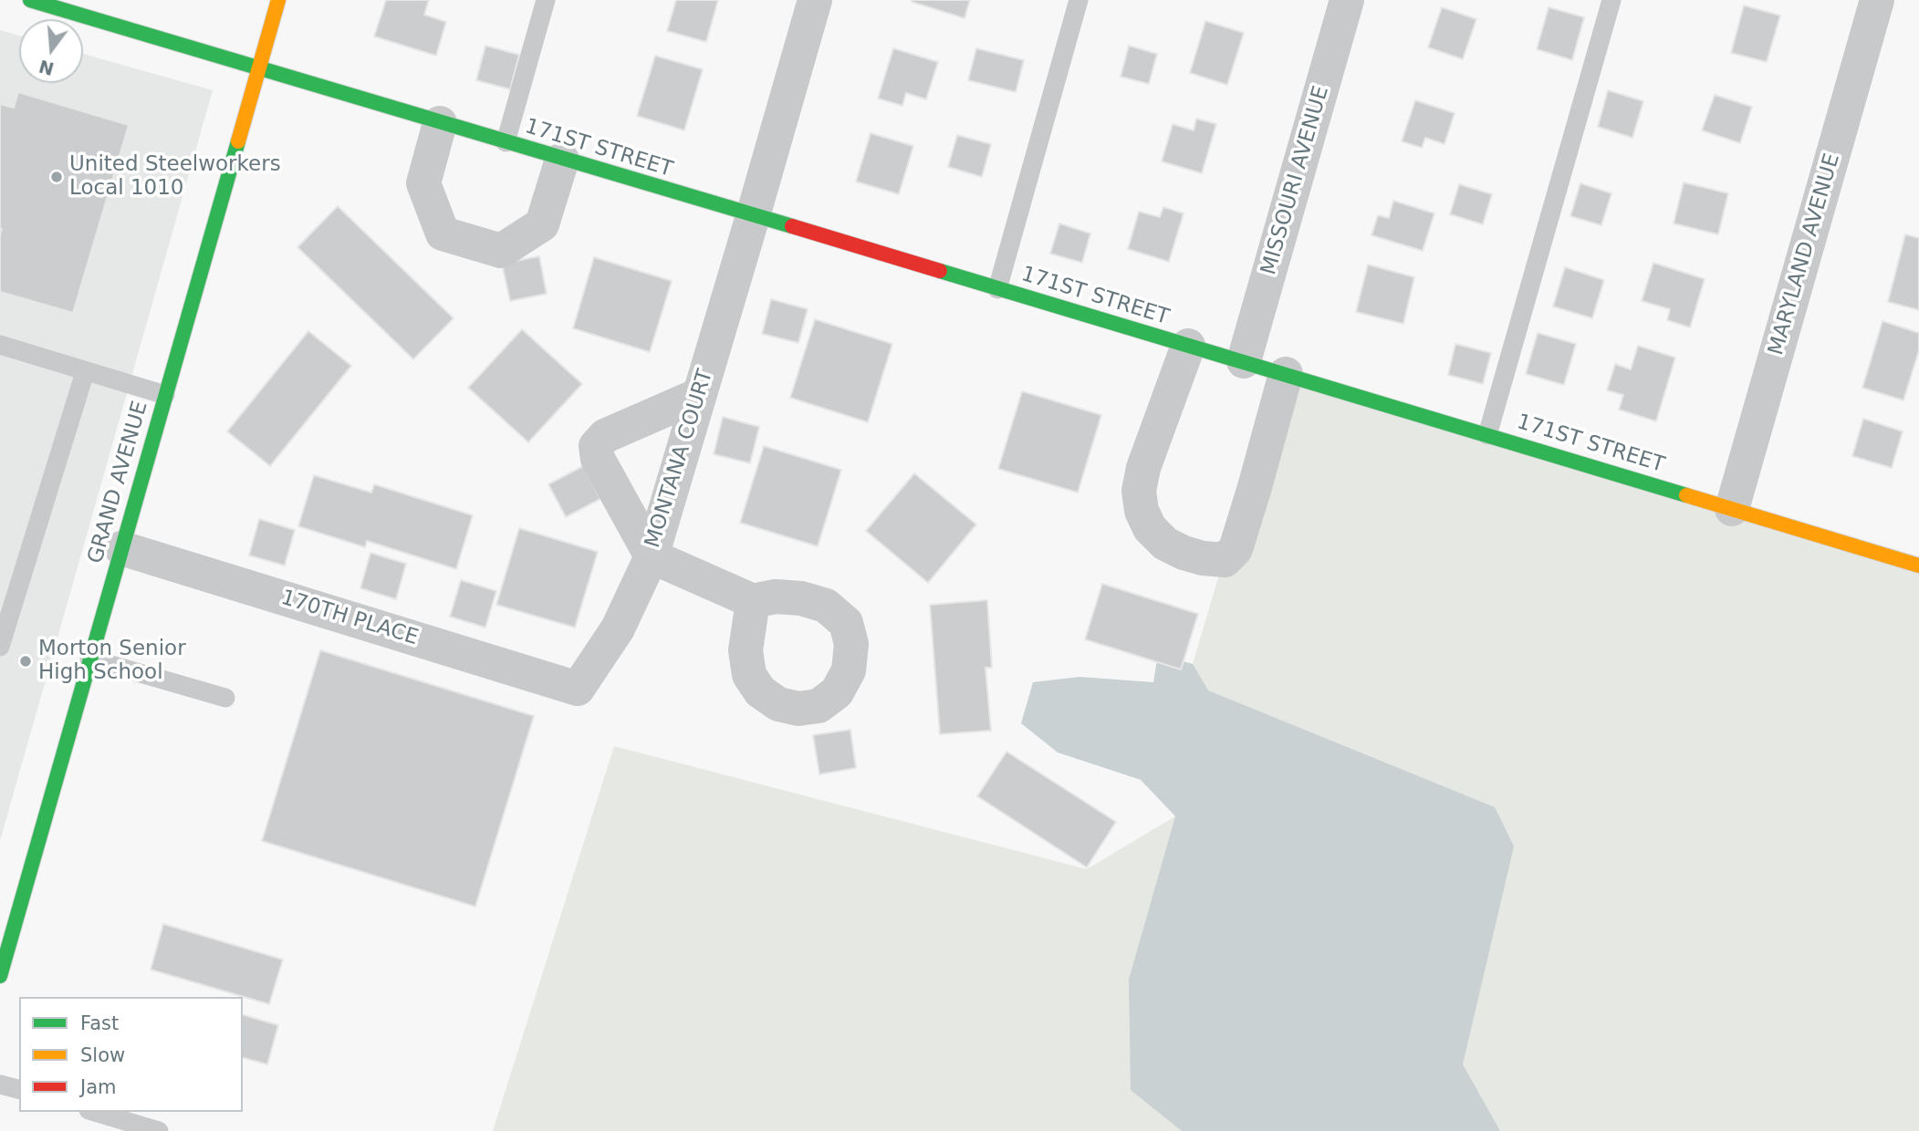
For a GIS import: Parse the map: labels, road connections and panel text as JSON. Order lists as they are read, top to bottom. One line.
{"streets":{"street":["171ST STREET","MISSOURI AVENUE","MARYLAND AVENUE","MONTANA COURT","GRAND AVENUE","170TH PLACE"]},"crossings":[["171ST STREET","MISSOURI AVENUE"],["171ST STREET","MARYLAND AVENUE"],["171ST STREET","MONTANA COURT"],["171ST STREET","GRAND AVENUE"],["MONTANA COURT","170TH PLACE"],["GRAND AVENUE","170TH PLACE"]],"places":["United Steelworkers Local 1010","Morton Senior High School"],"legend":["Fast","Slow","Jam"],"north":"bottom"}
